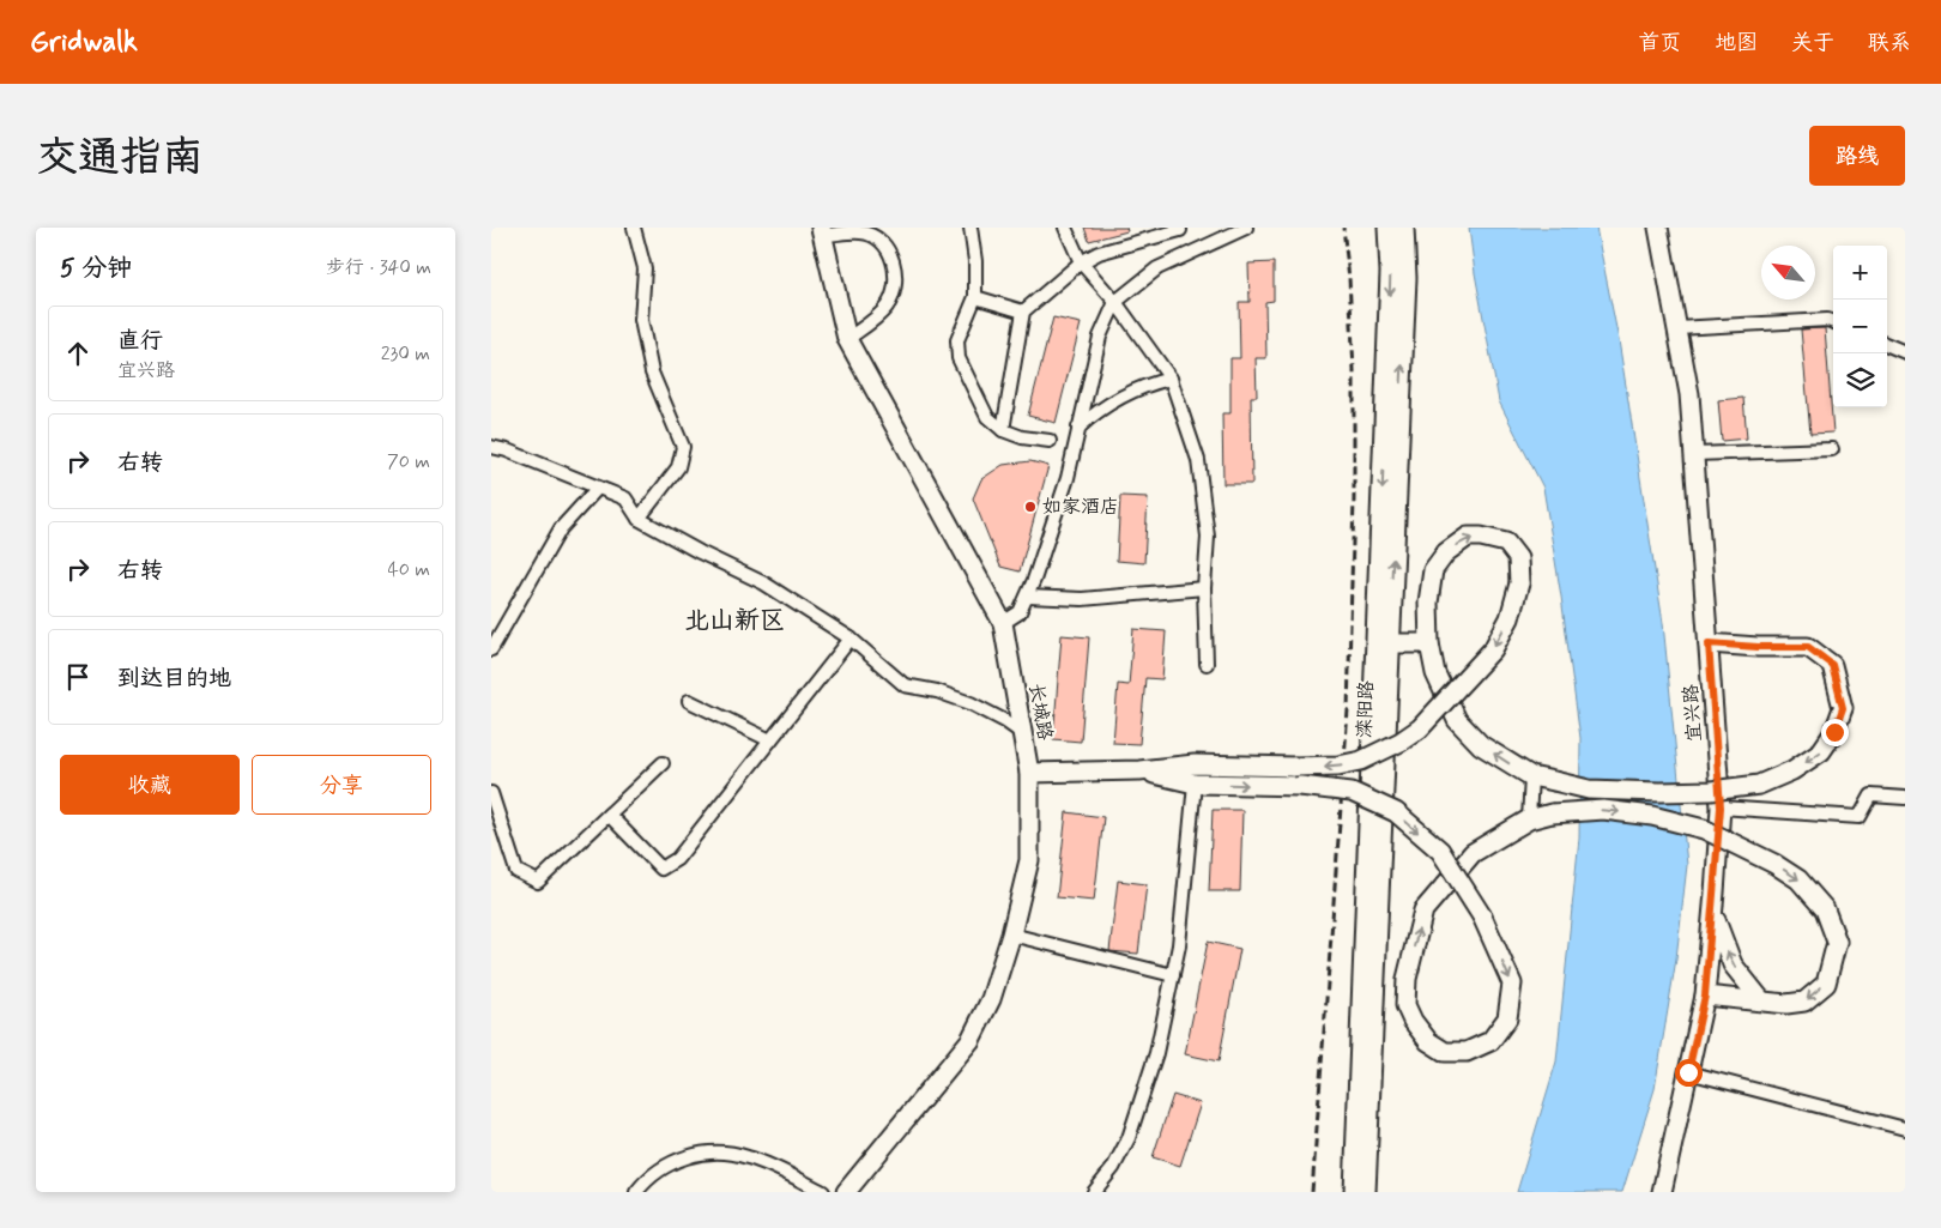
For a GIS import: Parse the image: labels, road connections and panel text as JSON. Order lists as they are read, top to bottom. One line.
{"streets":{"street":["滦阳路","长城路","宜兴路"]},"districts":["北山新区"],"places":["如家酒店"],"north":"top left","page":{"header":"Gridwalk","nav":["首页","地图","关于","联系"],"buttons":["路线",["收藏","分享"]],"title":"交通指南","heading":["5 分钟","步行 · 340 m"],"map_buttons":["+","−"],"list":[["直行","宜兴路","230 m"],["右转","70 m"],["右转","40 m"],"到达目的地"]}}
